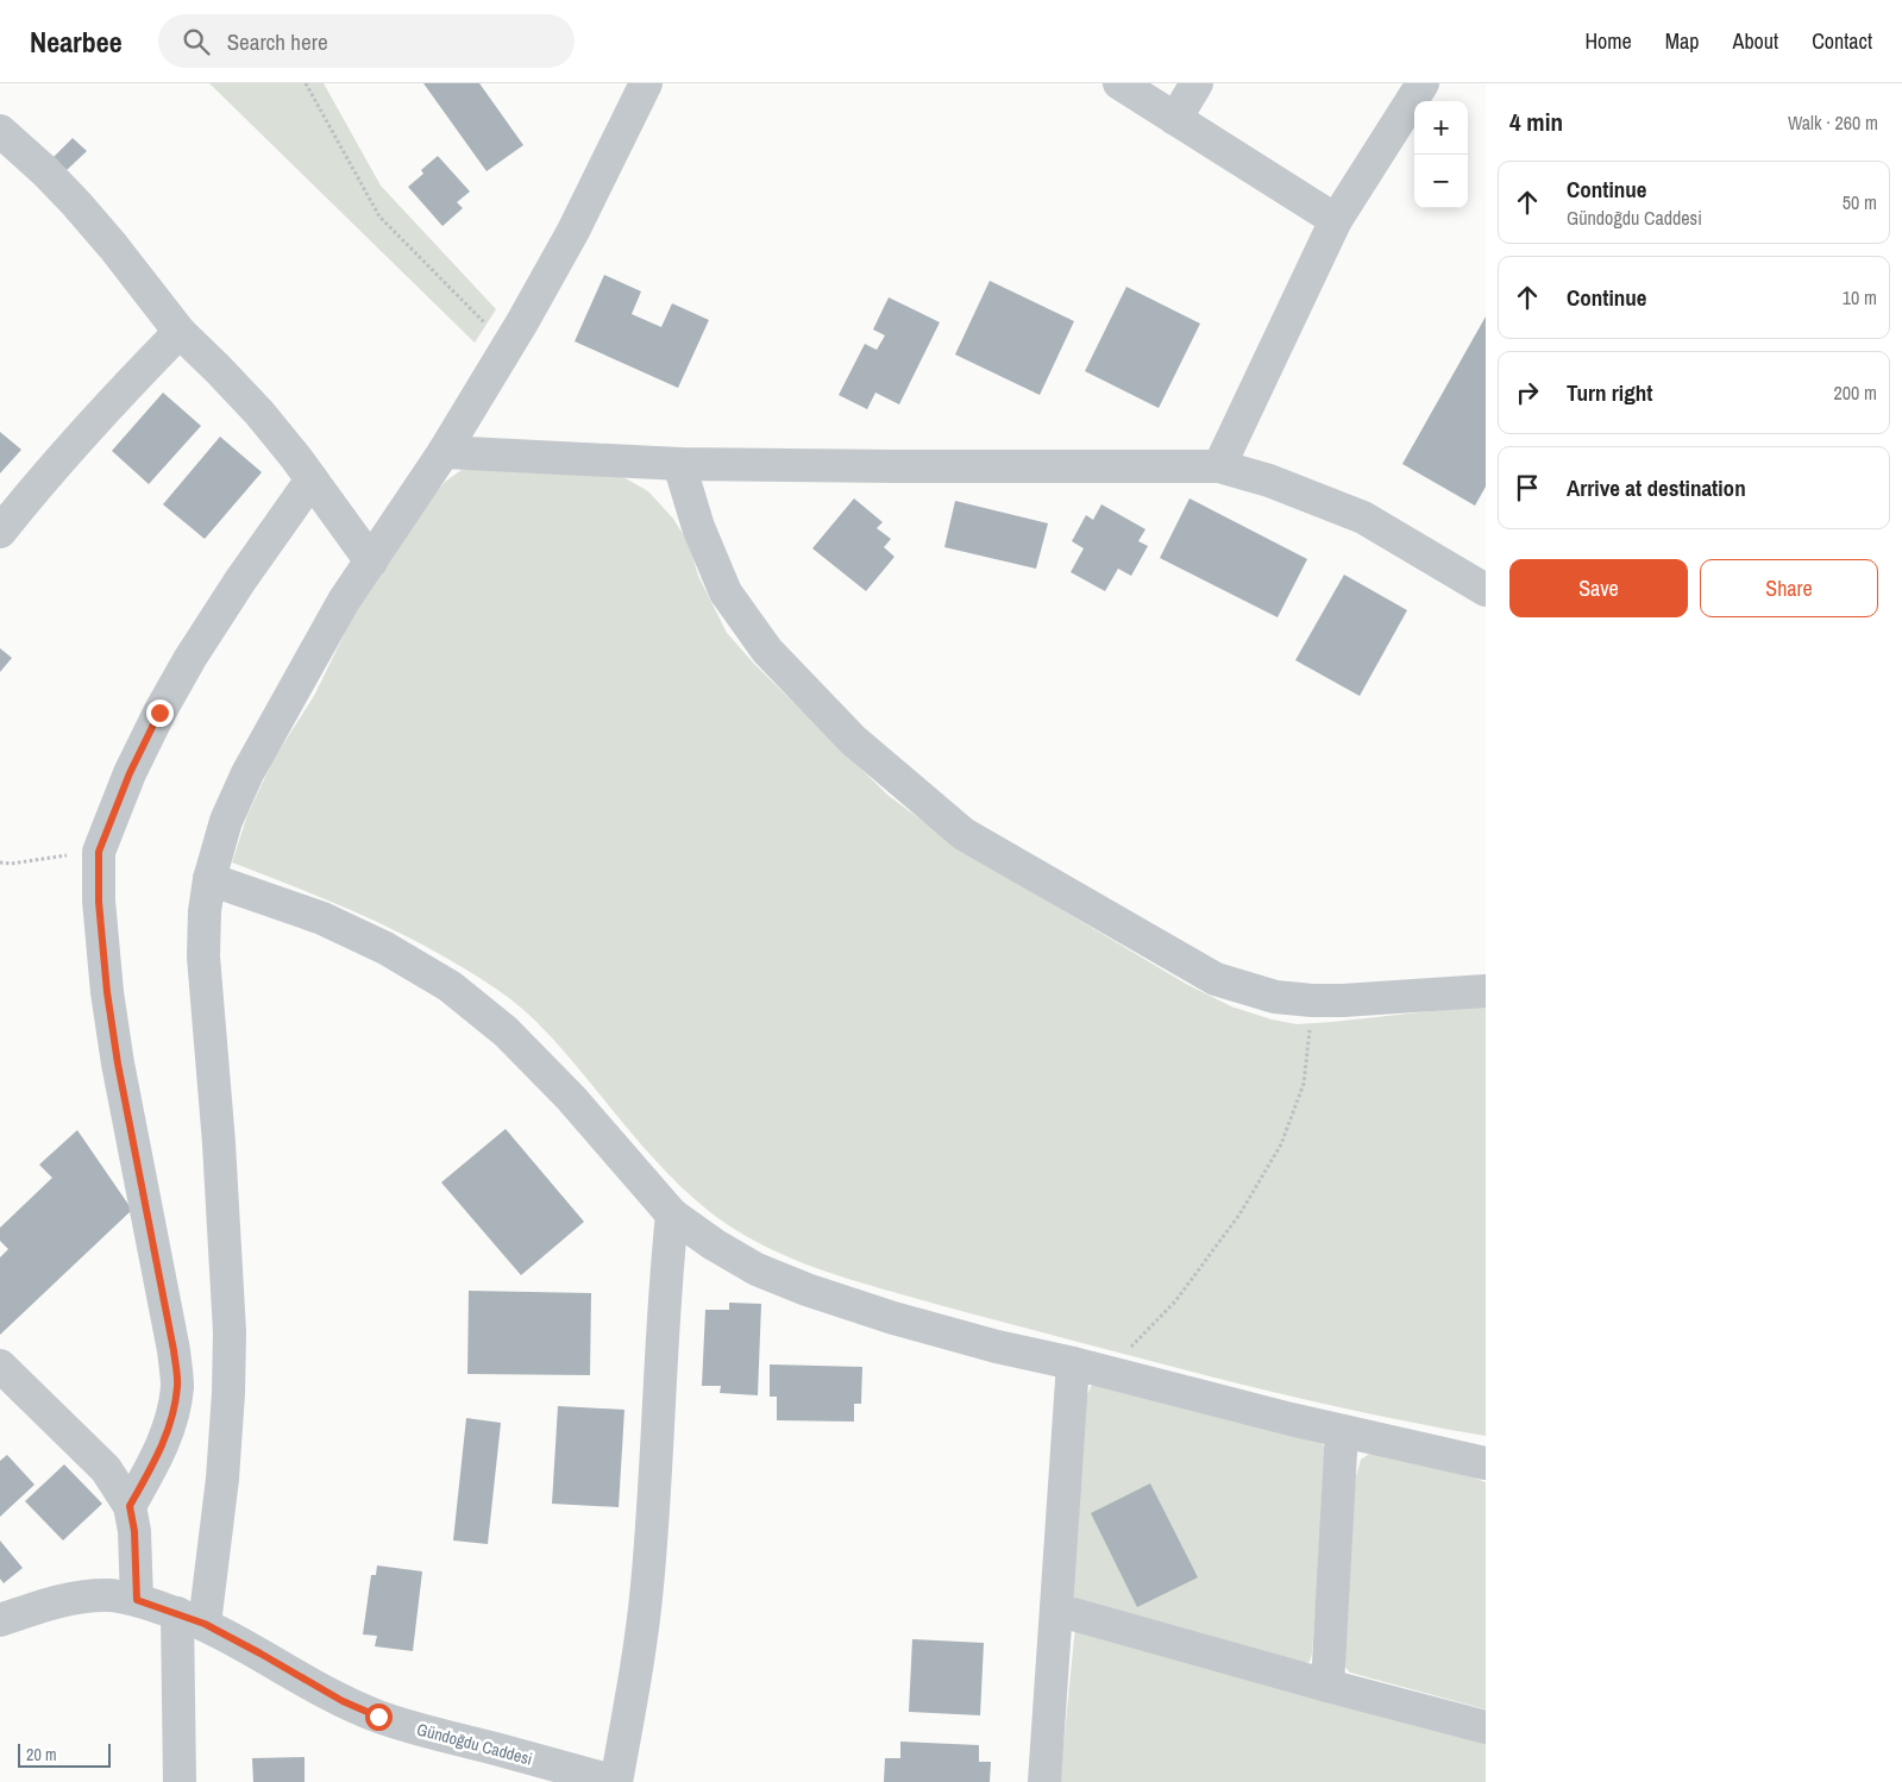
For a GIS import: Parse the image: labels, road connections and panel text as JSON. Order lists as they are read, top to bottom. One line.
{"streets":{"street":["Gündoğdu Caddesi"]},"scale_bar":"20 m","page":{"header":"Nearbee","search":"Search here","nav":["Home","Map","About","Contact"],"heading":["4 min","Walk · 260 m"],"map_buttons":["+","−"],"list":[["Continue","Gündoğdu Caddesi","50 m"],["Continue","10 m"],["Turn right","200 m"],"Arrive at destination"],"buttons":["Save","Share"],"scale":"20 m"}}
